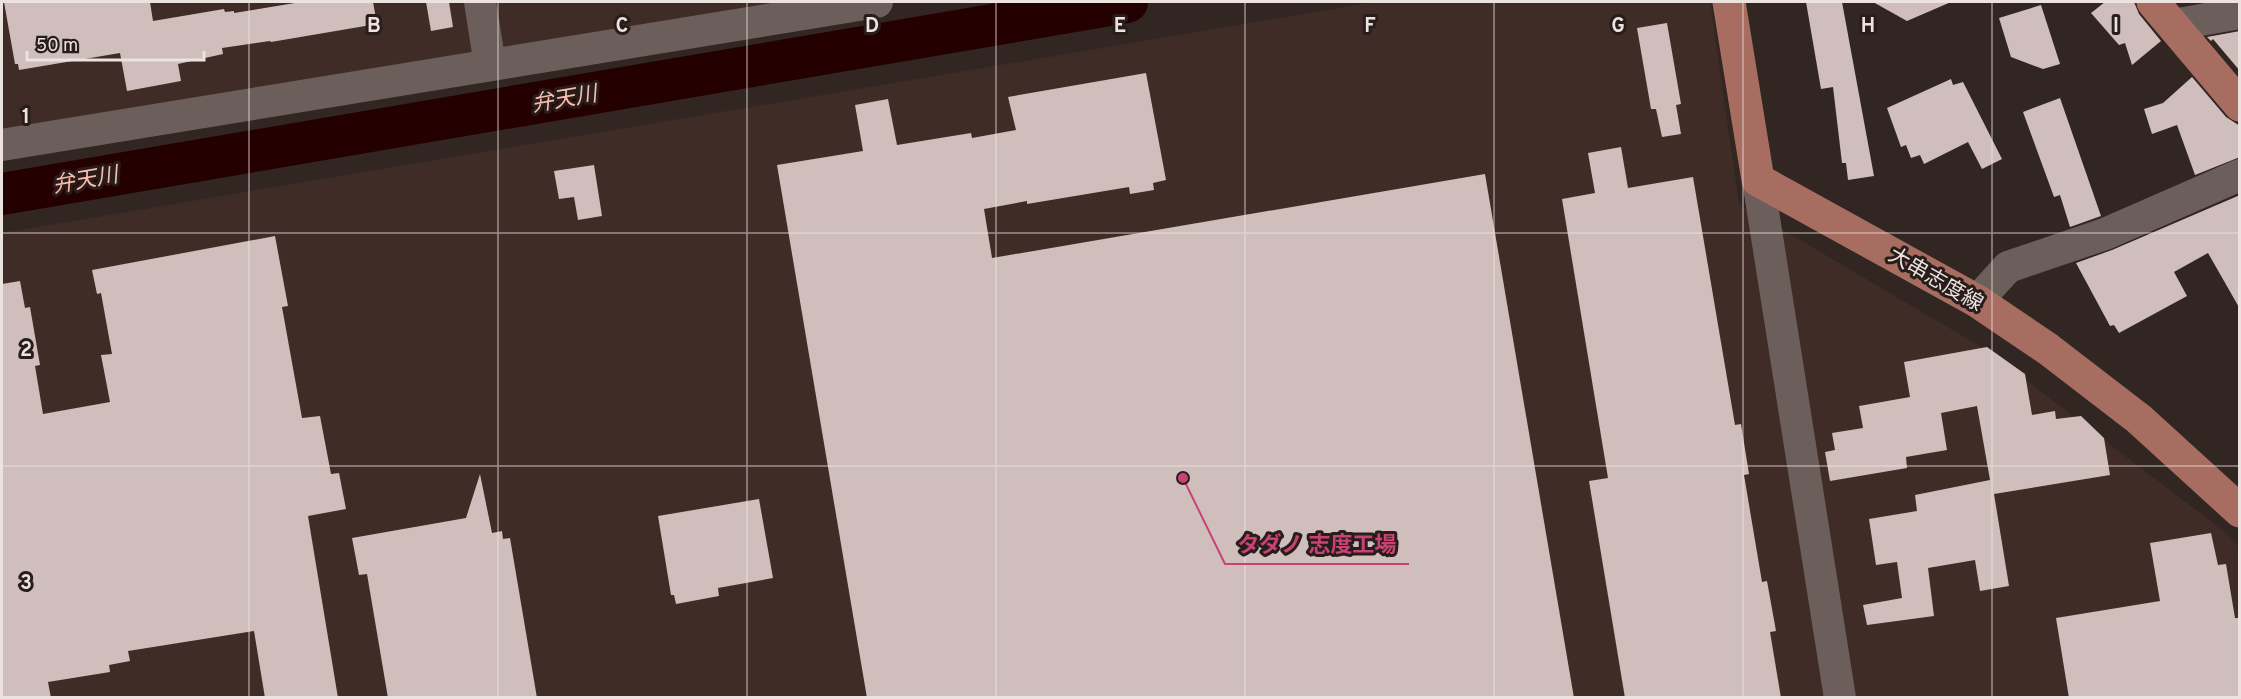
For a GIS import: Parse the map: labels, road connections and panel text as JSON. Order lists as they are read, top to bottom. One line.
{"streets":{"main road":["大串志度線"]},"water":["弁天川"],"places":["タダノ 志度工場"],"scale_bar":"50 m","grid":{"columns":["B","C","D","E","F","G","H","I"],"rows":["1","2","3"]}}
